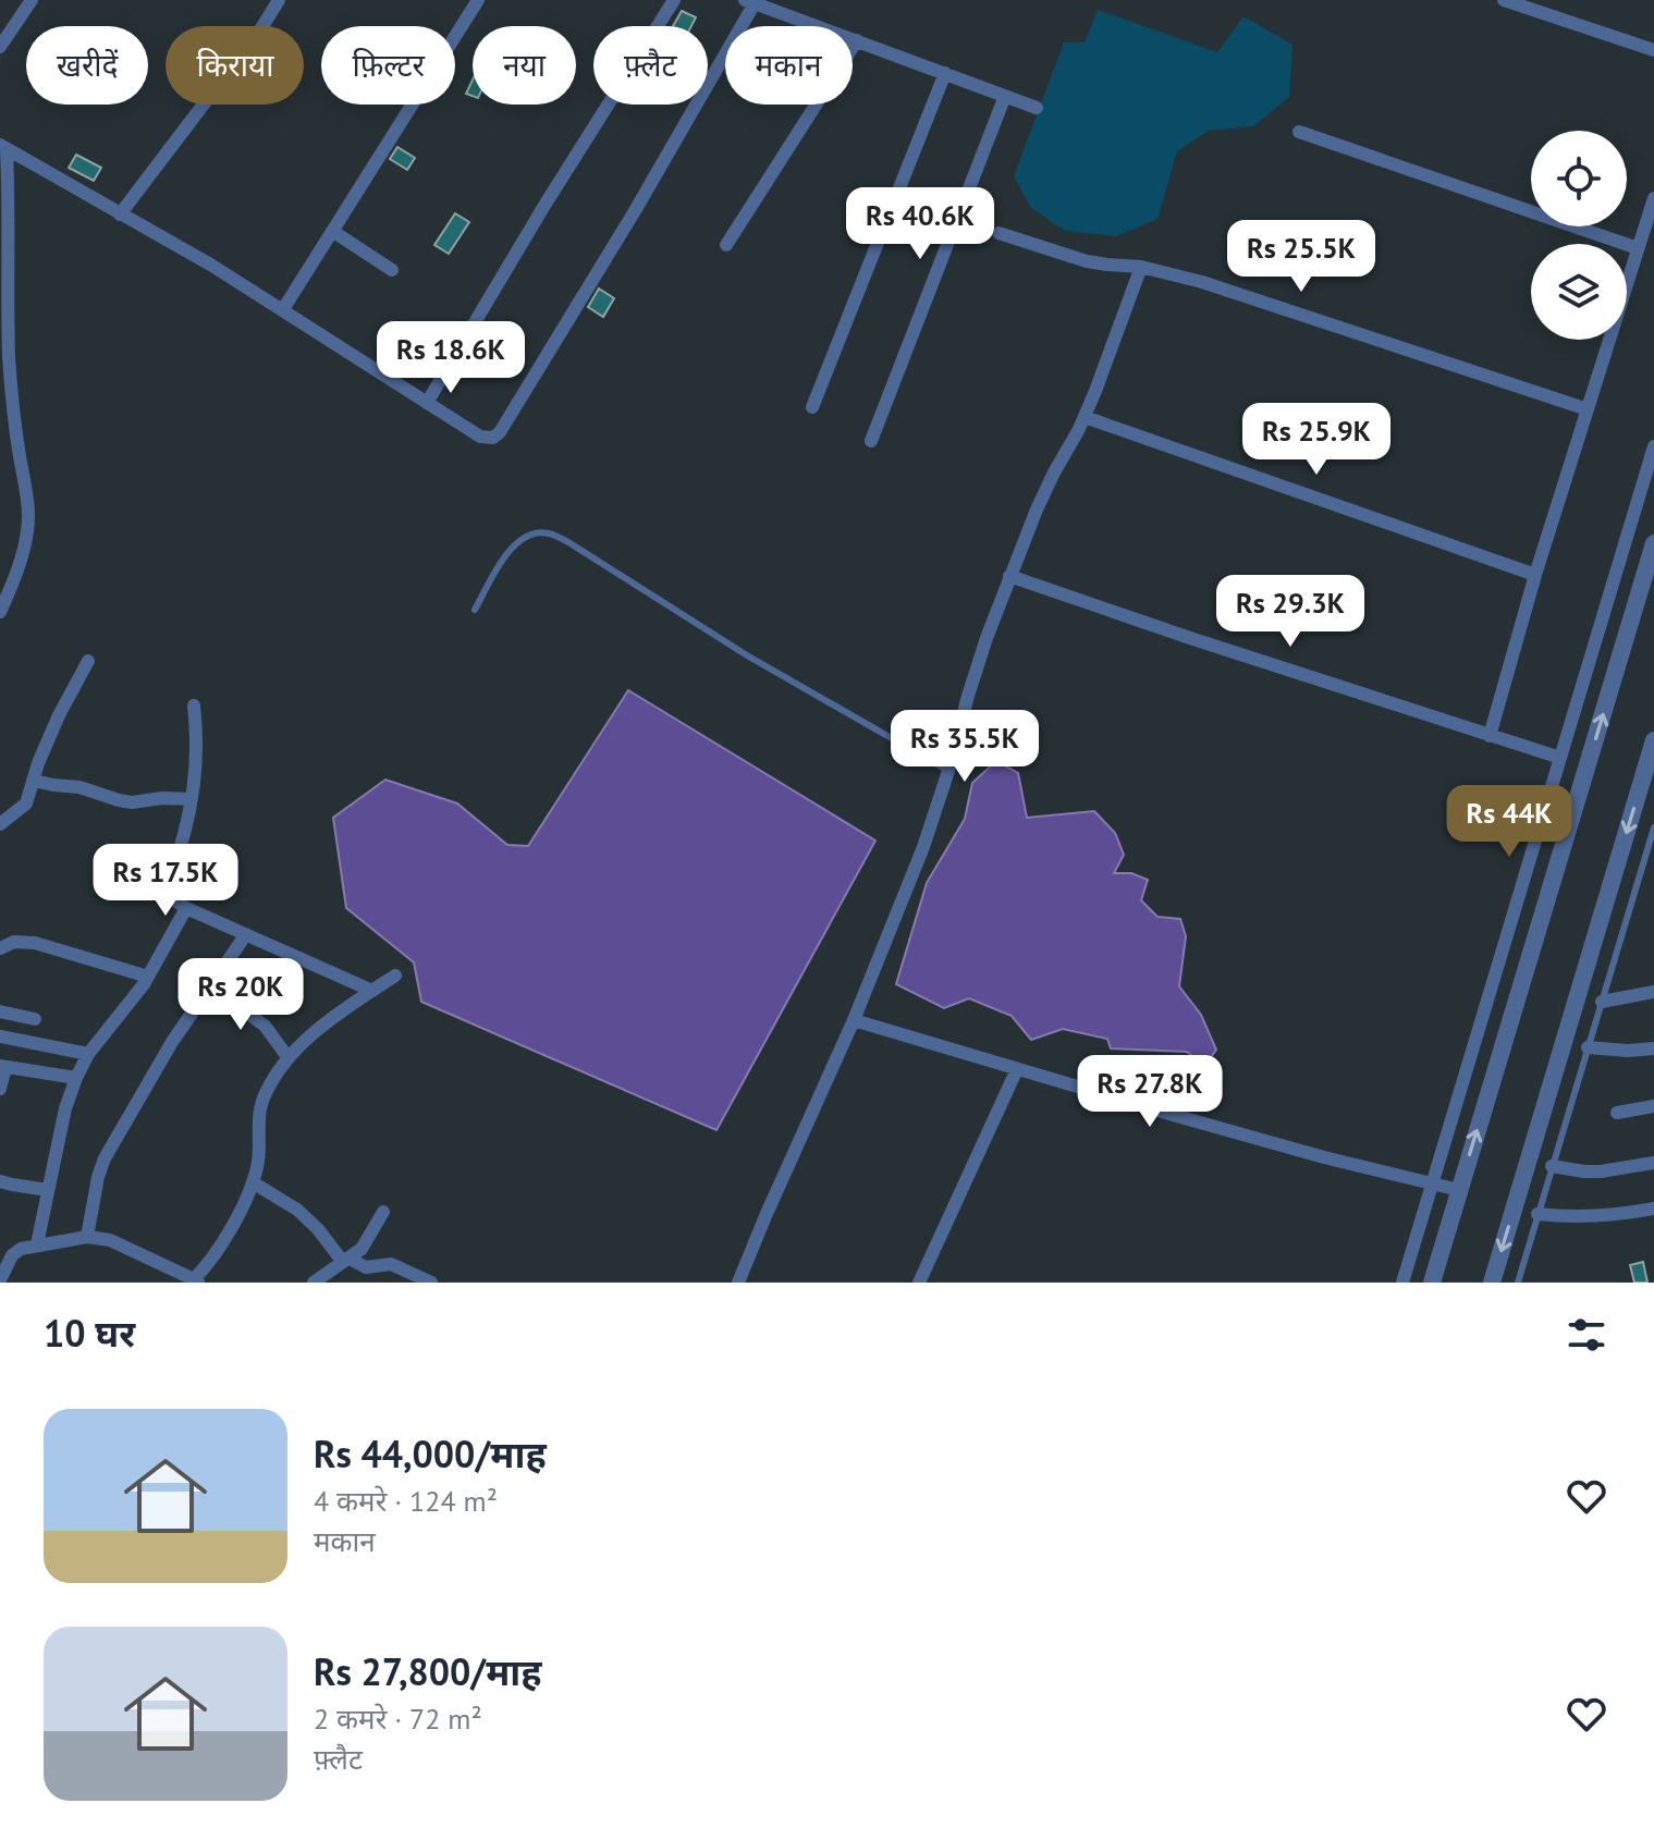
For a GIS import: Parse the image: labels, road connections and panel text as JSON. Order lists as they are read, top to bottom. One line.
{"page":{"chip":["खरीदें","किराया","फ़िल्टर","नया","फ़्लैट","मकान"],"price":["Rs 40.6K","Rs 25.5K","Rs 18.6K","Rs 25.9K","Rs 29.3K","Rs 35.5K","Rs 44K","Rs 17.5K","Rs 20K","Rs 27.8K"],"heading":"10 घर","list":[{"name":"Rs 44,000/माह","note":"4 कमरे · 124 m² · मकान"},{"name":"Rs 27,800/माह","note":"2 कमरे · 72 m² · फ़्लैट"}]}}
